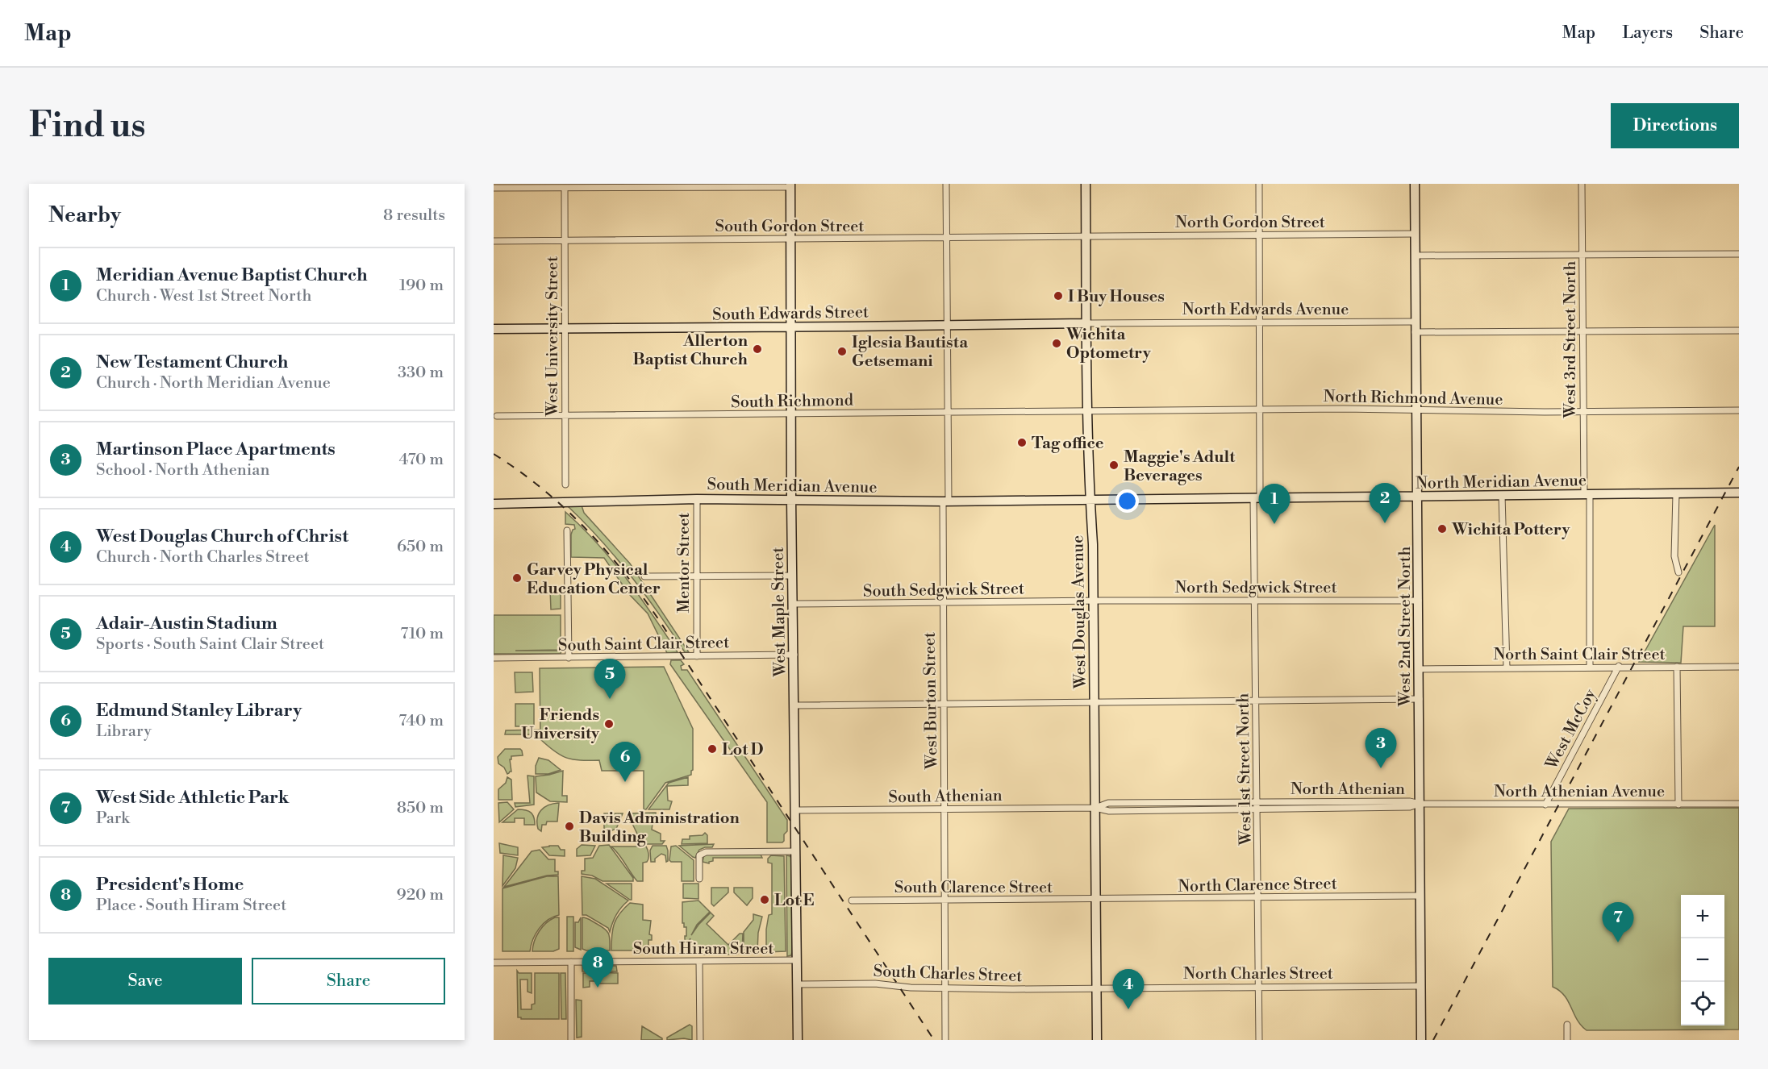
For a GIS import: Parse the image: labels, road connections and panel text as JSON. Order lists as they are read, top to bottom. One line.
{"streets":{"street":["North Gordon Street","South Gordon Street","North Edwards Avenue","South Edwards Street","West University Street","West 3rd Street North","North Richmond Avenue","South Richmond","North Meridian Avenue","South Meridian Avenue","Mentor Street","North Sedgwick Street","South Sedgwick Street","West Maple Street","West Douglas Avenue","West 2nd Street North","South Saint Clair Street","North Saint Clair Street","West Burton Street","West McCoy","West 1st Street North","North Athenian","North Athenian Avenue","South Athenian","North Clarence Street","South Clarence Street","South Hiram Street","South Charles Street","North Charles Street"]},"crossings":[["North Gordon Street","South Gordon Street"],["North Gordon Street","West Douglas Avenue"],["North Gordon Street","West 2nd Street North"],["North Gordon Street","West 1st Street North"],["South Gordon Street","West University Street"],["South Gordon Street","West Maple Street"],["South Gordon Street","West Douglas Avenue"],["South Gordon Street","West Burton Street"],["North Edwards Avenue","South Edwards Street"],["North Edwards Avenue","West Douglas Avenue"],["North Edwards Avenue","West 2nd Street North"],["North Edwards Avenue","West 1st Street North"],["South Edwards Street","West University Street"],["South Edwards Street","West Maple Street"],["South Edwards Street","West Douglas Avenue"],["South Edwards Street","West Burton Street"],["West University Street","South Richmond"],["West 3rd Street North","North Richmond Avenue"],["West 3rd Street North","North Meridian Avenue"],["West 3rd Street North","North Saint Clair Street"],["North Richmond Avenue","South Richmond"],["North Richmond Avenue","West Douglas Avenue"],["North Richmond Avenue","West 2nd Street North"],["North Richmond Avenue","West 1st Street North"],["South Richmond","West Maple Street"],["South Richmond","West Douglas Avenue"],["South Richmond","West Burton Street"],["North Meridian Avenue","South Meridian Avenue"],["North Meridian Avenue","West Douglas Avenue"],["North Meridian Avenue","West 2nd Street North"],["North Meridian Avenue","West 1st Street North"],["South Meridian Avenue","Mentor Street"],["South Meridian Avenue","West Maple Street"],["South Meridian Avenue","West Douglas Avenue"],["South Meridian Avenue","West Burton Street"],["Mentor Street","South Saint Clair Street"],["North Sedgwick Street","South Sedgwick Street"],["North Sedgwick Street","West Douglas Avenue"],["North Sedgwick Street","West 2nd Street North"],["North Sedgwick Street","West 1st Street North"],["South Sedgwick Street","West Maple Street"],["South Sedgwick Street","West Douglas Avenue"],["South Sedgwick Street","West Burton Street"],["West Maple Street","South Saint Clair Street"],["West Maple Street","South Athenian"],["West Maple Street","South Hiram Street"],["West Maple Street","South Charles Street"],["West Douglas Avenue","North Athenian"],["West Douglas Avenue","South Athenian"],["West Douglas Avenue","North Clarence Street"],["West Douglas Avenue","South Clarence Street"],["West Douglas Avenue","South Charles Street"],["West Douglas Avenue","North Charles Street"],["West 2nd Street North","North Saint Clair Street"],["West 2nd Street North","North Athenian"],["West 2nd Street North","North Athenian Avenue"],["West 2nd Street North","North Clarence Street"],["West 2nd Street North","North Charles Street"],["North Saint Clair Street","West McCoy"],["West Burton Street","South Athenian"],["West Burton Street","South Clarence Street"],["West Burton Street","South Charles Street"],["West McCoy","North Athenian Avenue"],["West 1st Street North","North Athenian"],["West 1st Street North","North Clarence Street"],["West 1st Street North","North Charles Street"],["North Athenian","North Athenian Avenue"],["North Athenian","South Athenian"],["North Clarence Street","South Clarence Street"],["South Charles Street","North Charles Street"]],"places":["I Buy Houses","Wichita Optometry","Allerton Baptist Church","Iglesia Bautista Getsemani","Tag office","Maggie's Adult Beverages","Wichita Pottery","Garvey Physical Education Center","Friends University","Lot D","Davis Administration Building","Lot E"],"page":{"header":"Map","nav":["Map","Layers","Share"],"buttons":["Directions",["Save","Share"]],"title":"Find us","heading":["Nearby","8 results"],"list":[{"mark":"1","name":"Meridian Avenue Baptist Church","note":"Church · West 1st Street North","value":"190 m"},{"mark":"2","name":"New Testament Church","note":"Church · North Meridian Avenue","value":"330 m"},{"mark":"3","name":"Martinson Place Apartments","note":"School · North Athenian","value":"470 m"},{"mark":"4","name":"West Douglas Church of Christ","note":"Church · North Charles Street","value":"650 m"},{"mark":"5","name":"Adair-Austin Stadium","note":"Sports · South Saint Clair Street","value":"710 m"},{"mark":"6","name":"Edmund Stanley Library","note":"Library","value":"740 m"},{"mark":"7","name":"West Side Athletic Park","note":"Park","value":"850 m"},{"mark":"8","name":"President's Home","note":"Place · South Hiram Street","value":"920 m"}],"pins":["2","1","5","3","6","7","8","4"],"map_buttons":["+","−"]}}
